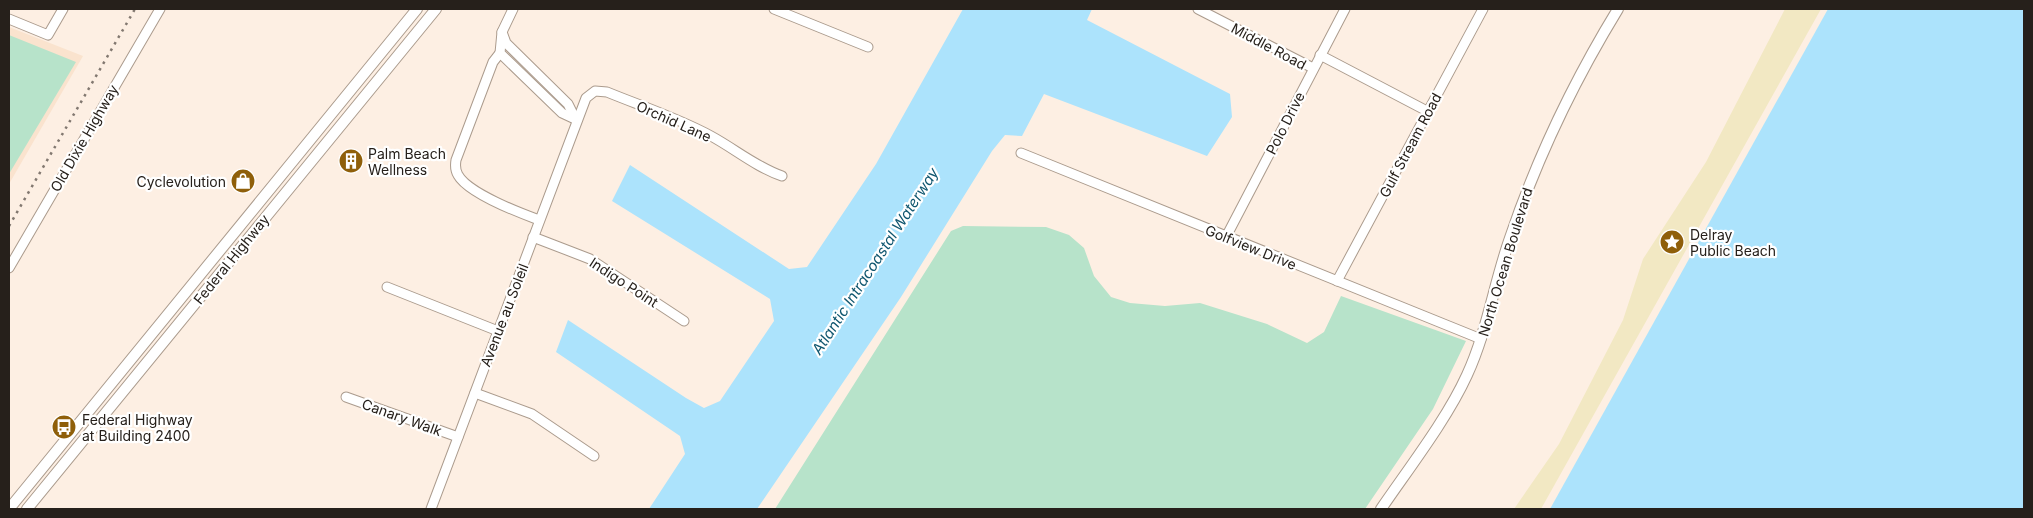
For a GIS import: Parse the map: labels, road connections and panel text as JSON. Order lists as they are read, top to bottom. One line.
{"streets":{"main road":["Federal Highway","North Ocean Boulevard"],"street":["Middle Road","Orchid Lane","Polo Drive","Old Dixie Highway","Gulf Stream Road","Golfview Drive","Indigo Point","Avenue au Soleil","Canary Walk"]},"crossings":[["Middle Road","Polo Drive"],["Middle Road","Gulf Stream Road"],["Orchid Lane","Avenue au Soleil"],["Polo Drive","Golfview Drive"],["Gulf Stream Road","Golfview Drive"],["Golfview Drive","North Ocean Boulevard"],["Indigo Point","Avenue au Soleil"],["Avenue au Soleil","Canary Walk"]],"water":["Atlantic Intracoastal Waterway"],"places":{"building":["Palm Beach Wellness"],"shop":["Cyclevolution"],"place":["Delray Public Beach"],"bus stop":["Federal Highway at Building 2400"]}}
